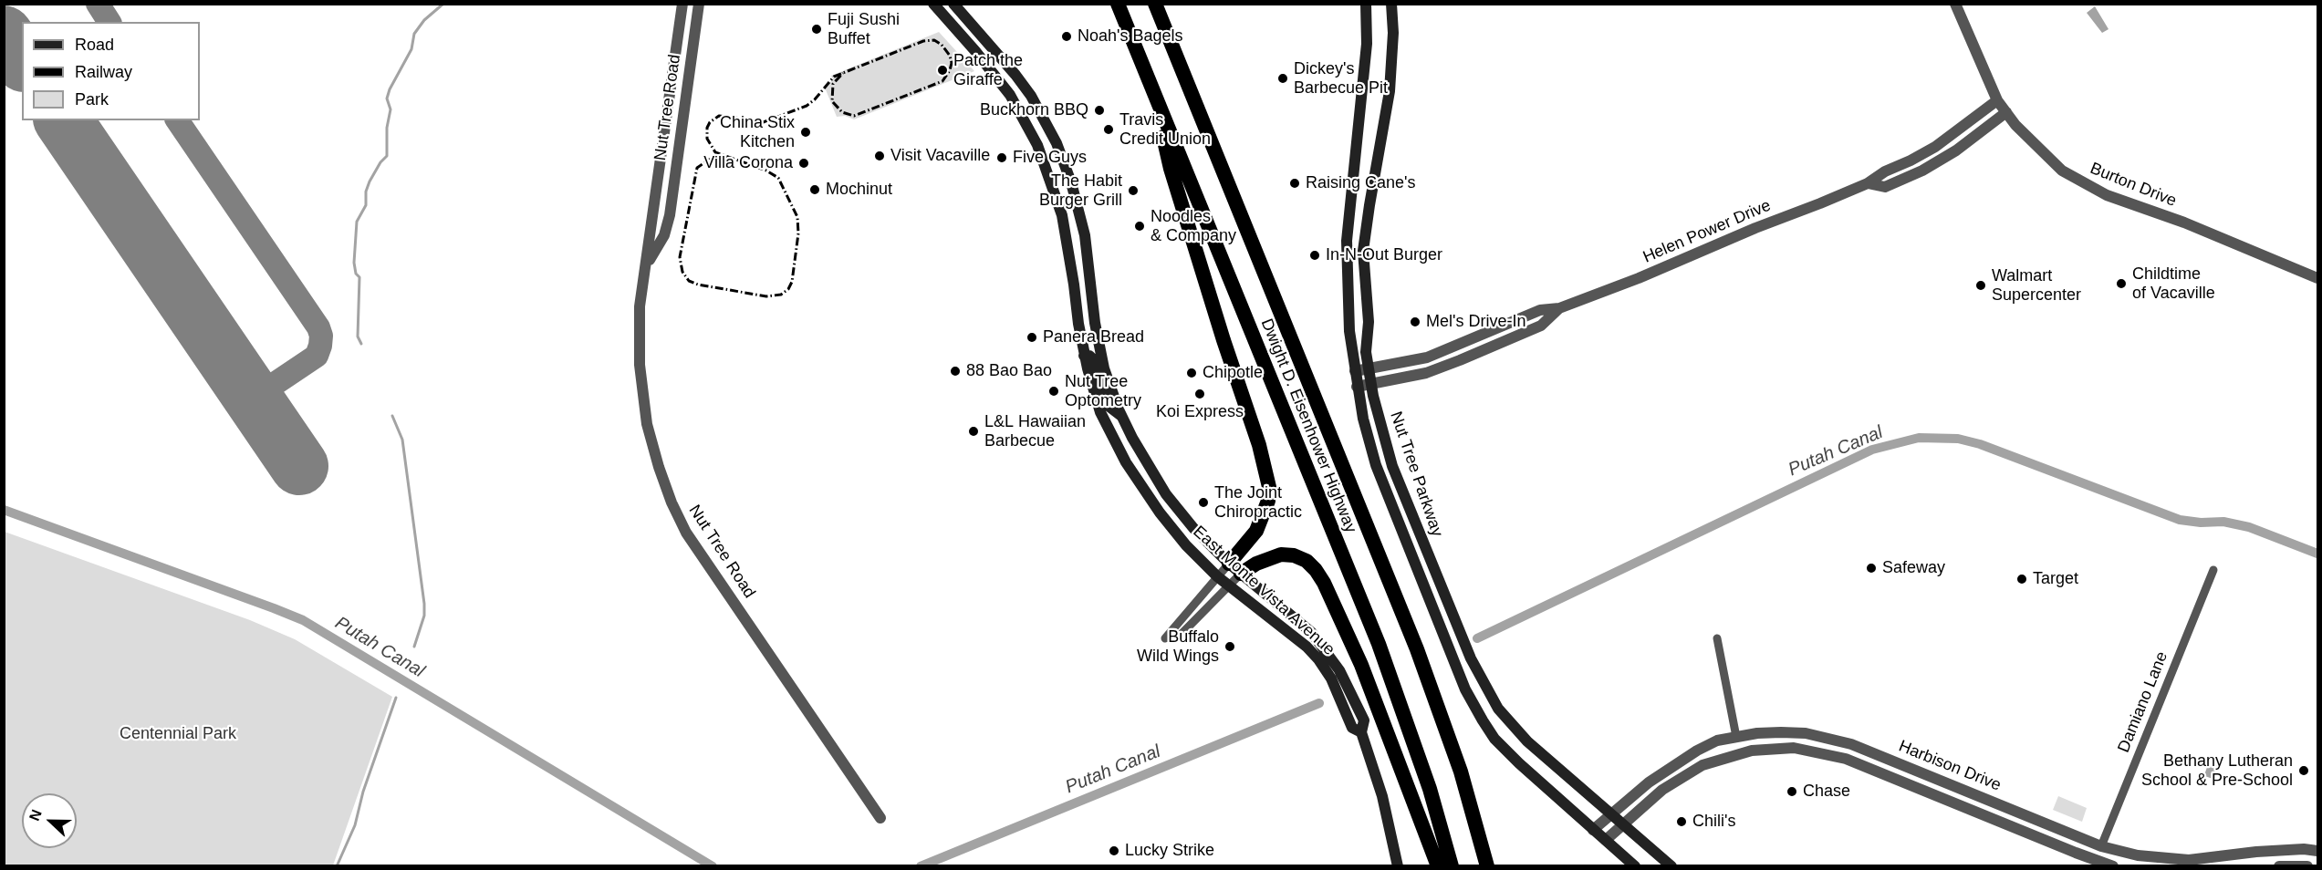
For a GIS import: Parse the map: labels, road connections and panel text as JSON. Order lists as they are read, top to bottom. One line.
{"streets":{"highway":["Dwight D. Eisenhower Highway"],"main road":["Nut Tree Parkway","East Monte Vista Avenue"],"street":["Nut Tree Road","Burton Drive","Helen Power Drive","Damiano Lane","Harbison Drive"]},"crossings":[["Burton Drive","Helen Power Drive"],["Helen Power Drive","Nut Tree Parkway"],["Nut Tree Parkway","Harbison Drive"],["Damiano Lane","Harbison Drive"]],"water":["Putah Canal"],"parks":["Centennial Park"],"places":["Fuji Sushi Buffet","Noah's Bagels","Patch the Giraffe","Dickey's Barbecue Pit","Buckhorn BBQ","Travis Credit Union","China Stix Kitchen","Visit Vacaville","Five Guys","Villa Corona","Raising Cane's","Mochinut","The Habit Burger Grill","Noodles & Company","In-N-Out Burger","Childtime of Vacaville","Walmart Supercenter","Mel's Drive-In","Panera Bread","88 Bao Bao","Chipotle","Nut Tree Optometry","Koi Express","L&L Hawaiian Barbecue","The Joint Chiropractic","Safeway","Target","Buffalo Wild Wings","Bethany Lutheran School & Pre-School","Chase","Chili's","Lucky Strike"],"legend":["Road","Railway","Park"],"north":"left"}
